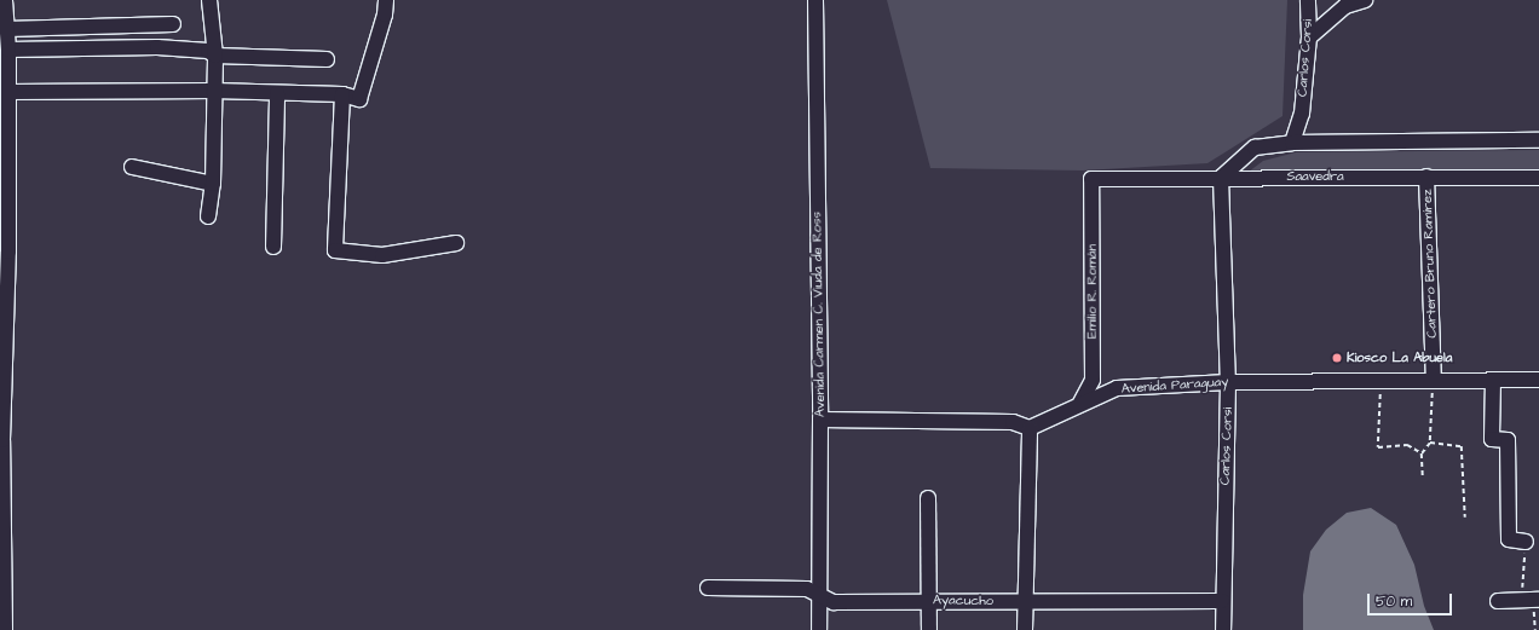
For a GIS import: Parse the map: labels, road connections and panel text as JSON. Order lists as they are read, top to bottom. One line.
{"streets":{"street":["Carlos Corsi","Saavedra","Cartero Bruno Ramírez","Emilio R. Román","Avenida Carmen C. Viuda de Ross","Avenida Paraguay","Ayacucho"]},"crossings":[["Carlos Corsi","Saavedra"],["Carlos Corsi","Avenida Paraguay"],["Carlos Corsi","Ayacucho"],["Saavedra","Cartero Bruno Ramírez"],["Saavedra","Emilio R. Román"],["Cartero Bruno Ramírez","Avenida Paraguay"],["Emilio R. Román","Avenida Paraguay"],["Avenida Carmen C. Viuda de Ross","Ayacucho"]],"places":["Kiosco La Abuela"],"scale_bar":"50 m"}
